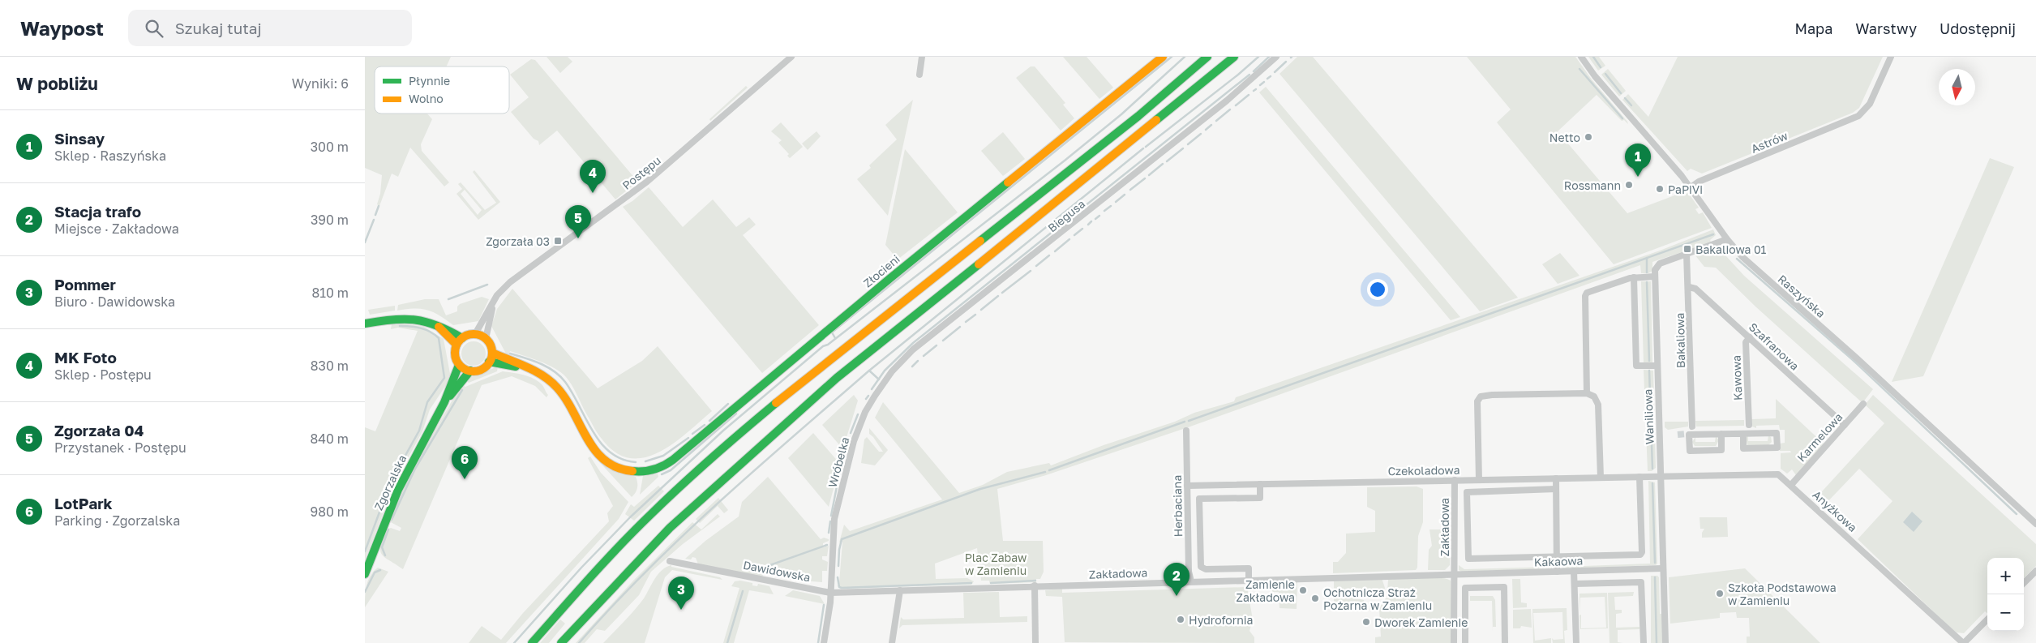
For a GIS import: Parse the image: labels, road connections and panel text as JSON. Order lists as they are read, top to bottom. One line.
{"streets":{"main road":["Złocieni","Zgorzalska"],"street":["Astrów","Postępu","Biegusa","Raszyńska","Bakaliowa","Szafranowa","Kawowa","Waniliowa","Karmelowa","Wróbelka","Czekoladowa","Herbaciana","Anyżkowa","Zakładowa","Kakaowa","Dawidowska"]},"crossings":[["Astrów","Raszyńska"],["Biegusa","Wróbelka"],["Bakaliowa","Szafranowa"],["Szafranowa","Kawowa"],["Szafranowa","Karmelowa"],["Waniliowa","Czekoladowa"],["Waniliowa","Anyżkowa"],["Waniliowa","Kakaowa"],["Karmelowa","Anyżkowa"],["Wróbelka","Zakładowa"],["Wróbelka","Dawidowska"],["Czekoladowa","Herbaciana"],["Czekoladowa","Anyżkowa"],["Czekoladowa","Zakładowa"],["Herbaciana","Zakładowa"],["Zakładowa","Kakaowa"],["Zakładowa","Dawidowska"]],"parks":["Plac Zabaw w Zamieniu"],"places":{"other":["Netto","Rossmann","PaPiVi","Zamienie Zakładowa","Szkoła Podstawowa w Zamieniu","Ochotnicza Straż Pożarna w Zamieniu","Hydrofornia","Dworek Zamienie"],"transit":["Zgorzała 03","Bakaliowa 01"]},"legend":["Płynnie","Wolno"],"north":"bottom","page":{"header":"Waypost","search":"Szukaj tutaj","nav":["Mapa","Warstwy","Udostępnij"],"heading":["W pobliżu","Wyniki: 6"],"list":[{"mark":"1","name":"Sinsay","note":"Sklep · Raszyńska","value":"300 m"},{"mark":"2","name":"Stacja trafo","note":"Miejsce · Zakładowa","value":"390 m"},{"mark":"3","name":"Pommer","note":"Biuro · Dawidowska","value":"810 m"},{"mark":"4","name":"MK Foto","note":"Sklep · Postępu","value":"830 m"},{"mark":"5","name":"Zgorzała 04","note":"Przystanek · Postępu","value":"840 m"},{"mark":"6","name":"LotPark","note":"Parking · Zgorzalska","value":"980 m"}],"pins":["1","4","5","6","2","3"],"map_buttons":["+","−"]}}
